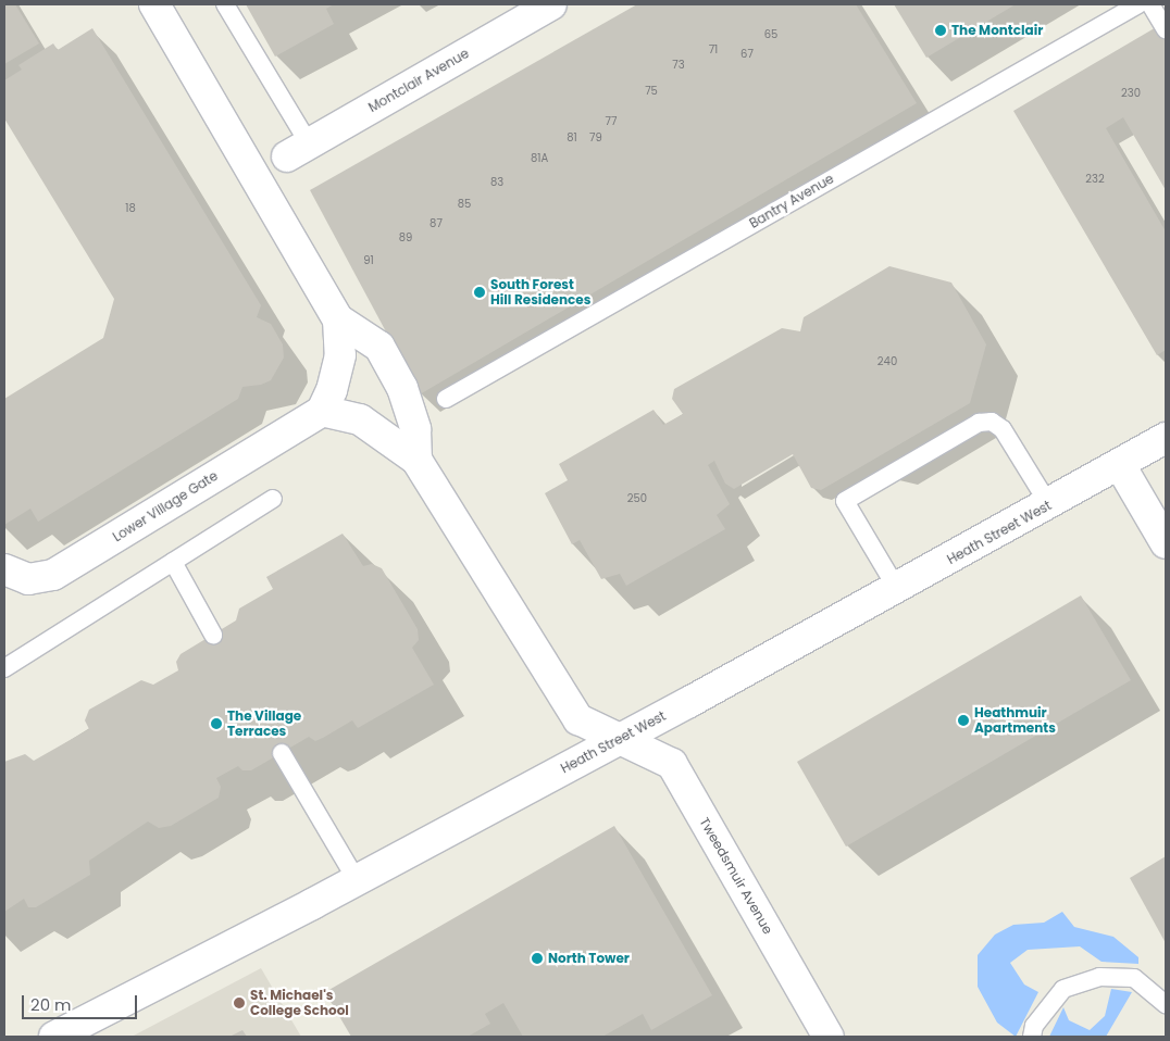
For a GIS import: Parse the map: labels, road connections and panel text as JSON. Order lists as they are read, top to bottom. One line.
{"streets":{"street":["Montclair Avenue","Lower Village Gate","Heath Street West","Tweedsmuir Avenue"],"lane":["Bantry Avenue"]},"crossings":[["Heath Street West","Tweedsmuir Avenue"]],"places":["The Montclair","South Forest Hill Residences","Heathmuir Apartments","The Village Terraces","North Tower","St. Michael's College School"],"house_numbers":["65","71","67","73","75","230","77","81","79","81A","232","83","85","18","87","89","91","240","250"],"scale_bar":"20 m"}
